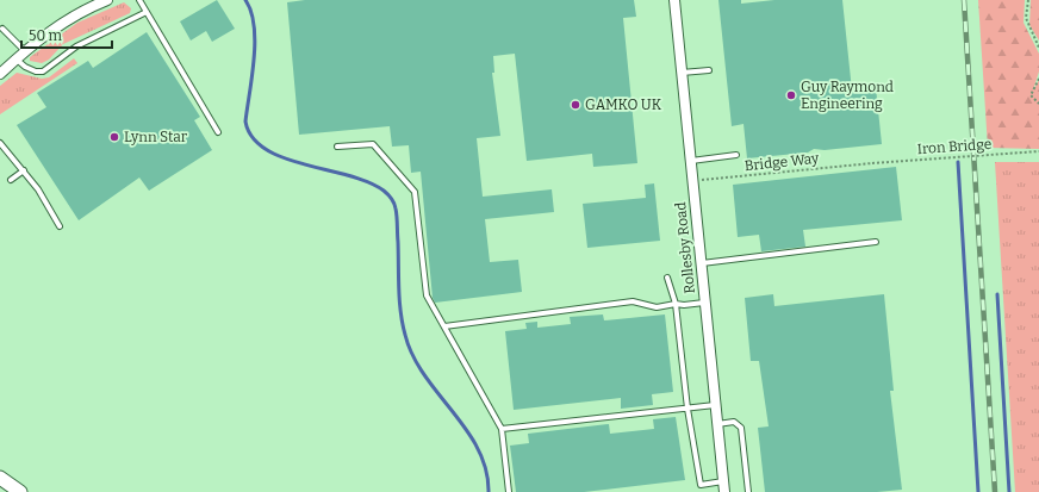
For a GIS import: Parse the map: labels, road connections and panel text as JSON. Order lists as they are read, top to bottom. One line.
{"streets":{"street":["Rollesby Road"],"path":["Iron Bridge","Bridge Way"]},"crossings":[["Iron Bridge","Bridge Way"],["Bridge Way","Rollesby Road"]],"places":["Guy Raymond Engineering","GAMKO UK","Lynn Star"],"scale_bar":"50 m"}
